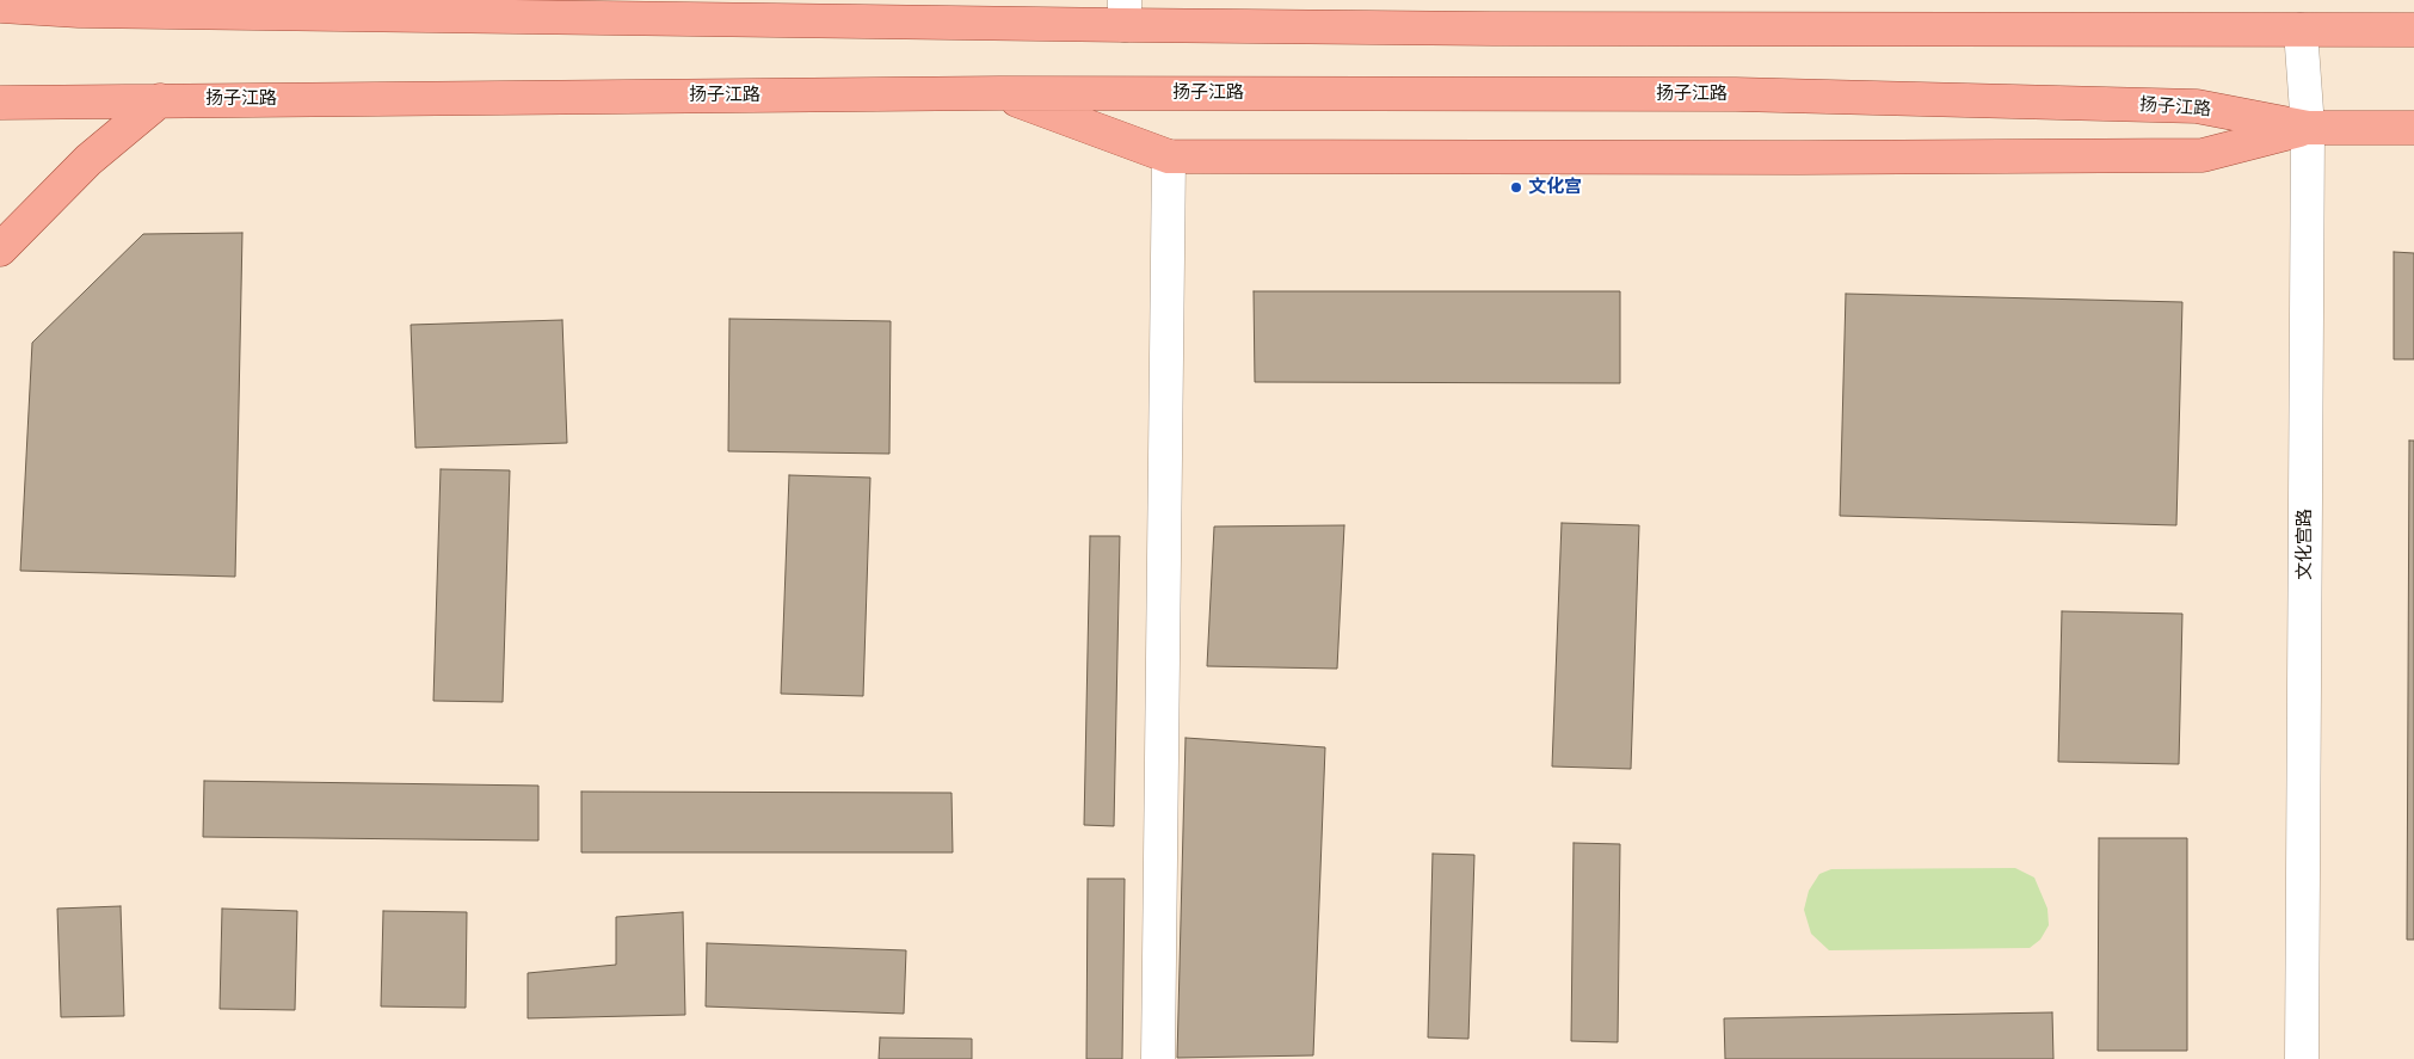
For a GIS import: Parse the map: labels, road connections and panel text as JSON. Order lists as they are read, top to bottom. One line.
{"streets":{"main road":["扬子江路"],"street":["文化宫路"]},"crossings":[["扬子江路","文化宫路"]],"places":["文化宫"]}
